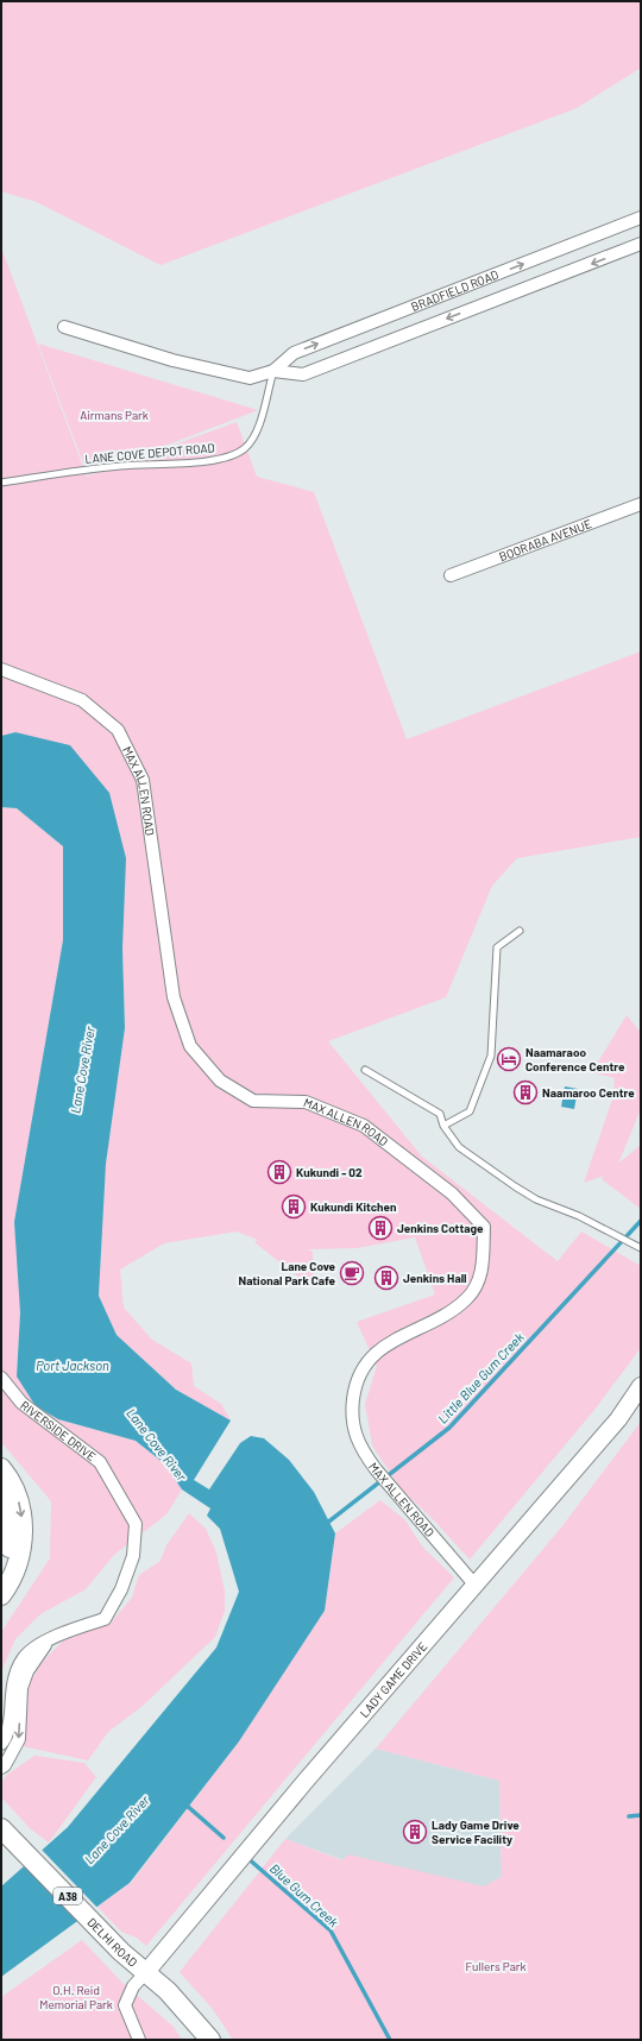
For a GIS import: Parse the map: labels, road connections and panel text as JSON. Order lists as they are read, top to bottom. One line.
{"streets":{"main road":["LADY GAME DRIVE","A38","DELHI ROAD"],"street":["BRADFIELD ROAD","BOORABA AVENUE","MAX ALLEN ROAD","RIVERSIDE DRIVE"],"lane":["LANE COVE DEPOT ROAD"]},"crossings":[["BRADFIELD ROAD","LANE COVE DEPOT ROAD"],["MAX ALLEN ROAD","LADY GAME DRIVE"],["LADY GAME DRIVE","A38"],["LADY GAME DRIVE","DELHI ROAD"],["A38","DELHI ROAD"]],"water":["Lane Cove River","Port Jackson","Little Blue Gum Creek","Blue Gum Creek"],"parks":["Airmans Park","Fullers Park","O.H. Reid Memorial Park"],"places":{"hotel":["Naamaraoo Conference Centre"],"building":["Naamaroo Centre","Kukundi - 02","Kukundi Kitchen","Jenkins Cottage","Jenkins Hall","Lady Game Drive Service Facility"],"cafe":["Lane Cove National Park Cafe"]}}
